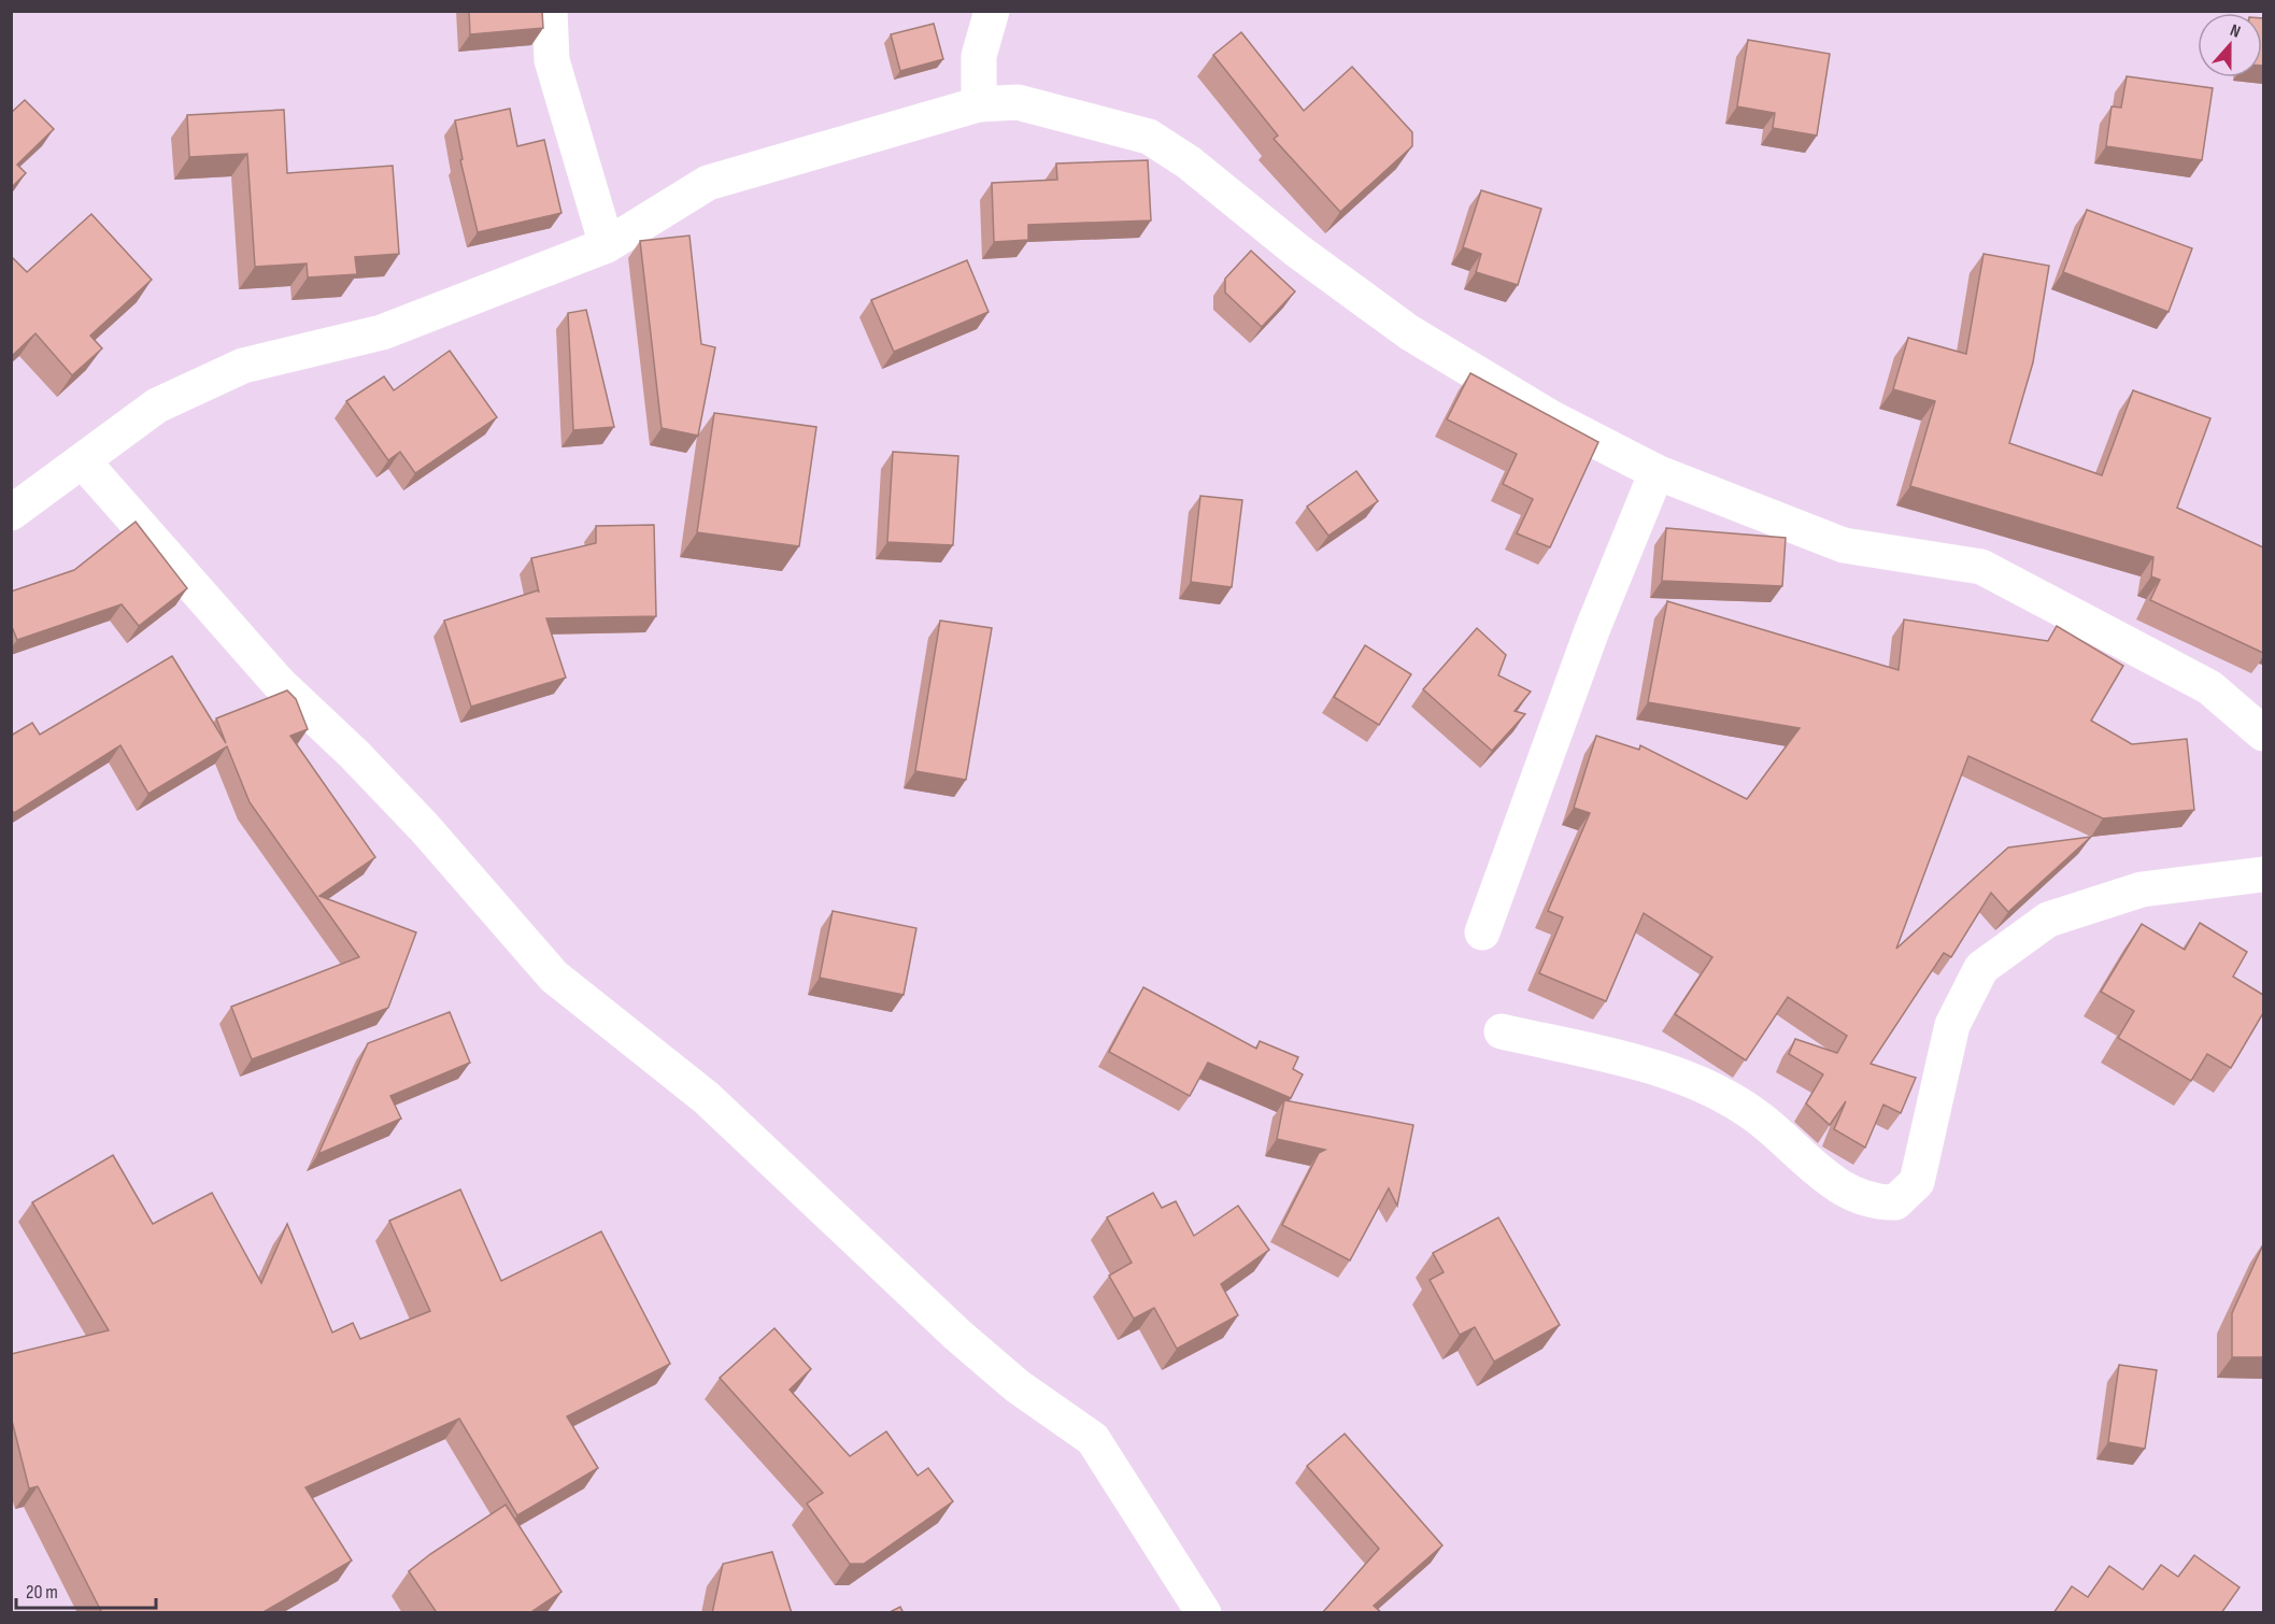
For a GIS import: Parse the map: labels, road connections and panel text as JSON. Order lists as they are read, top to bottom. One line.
{"scale_bar":"20 m","north":"top"}
